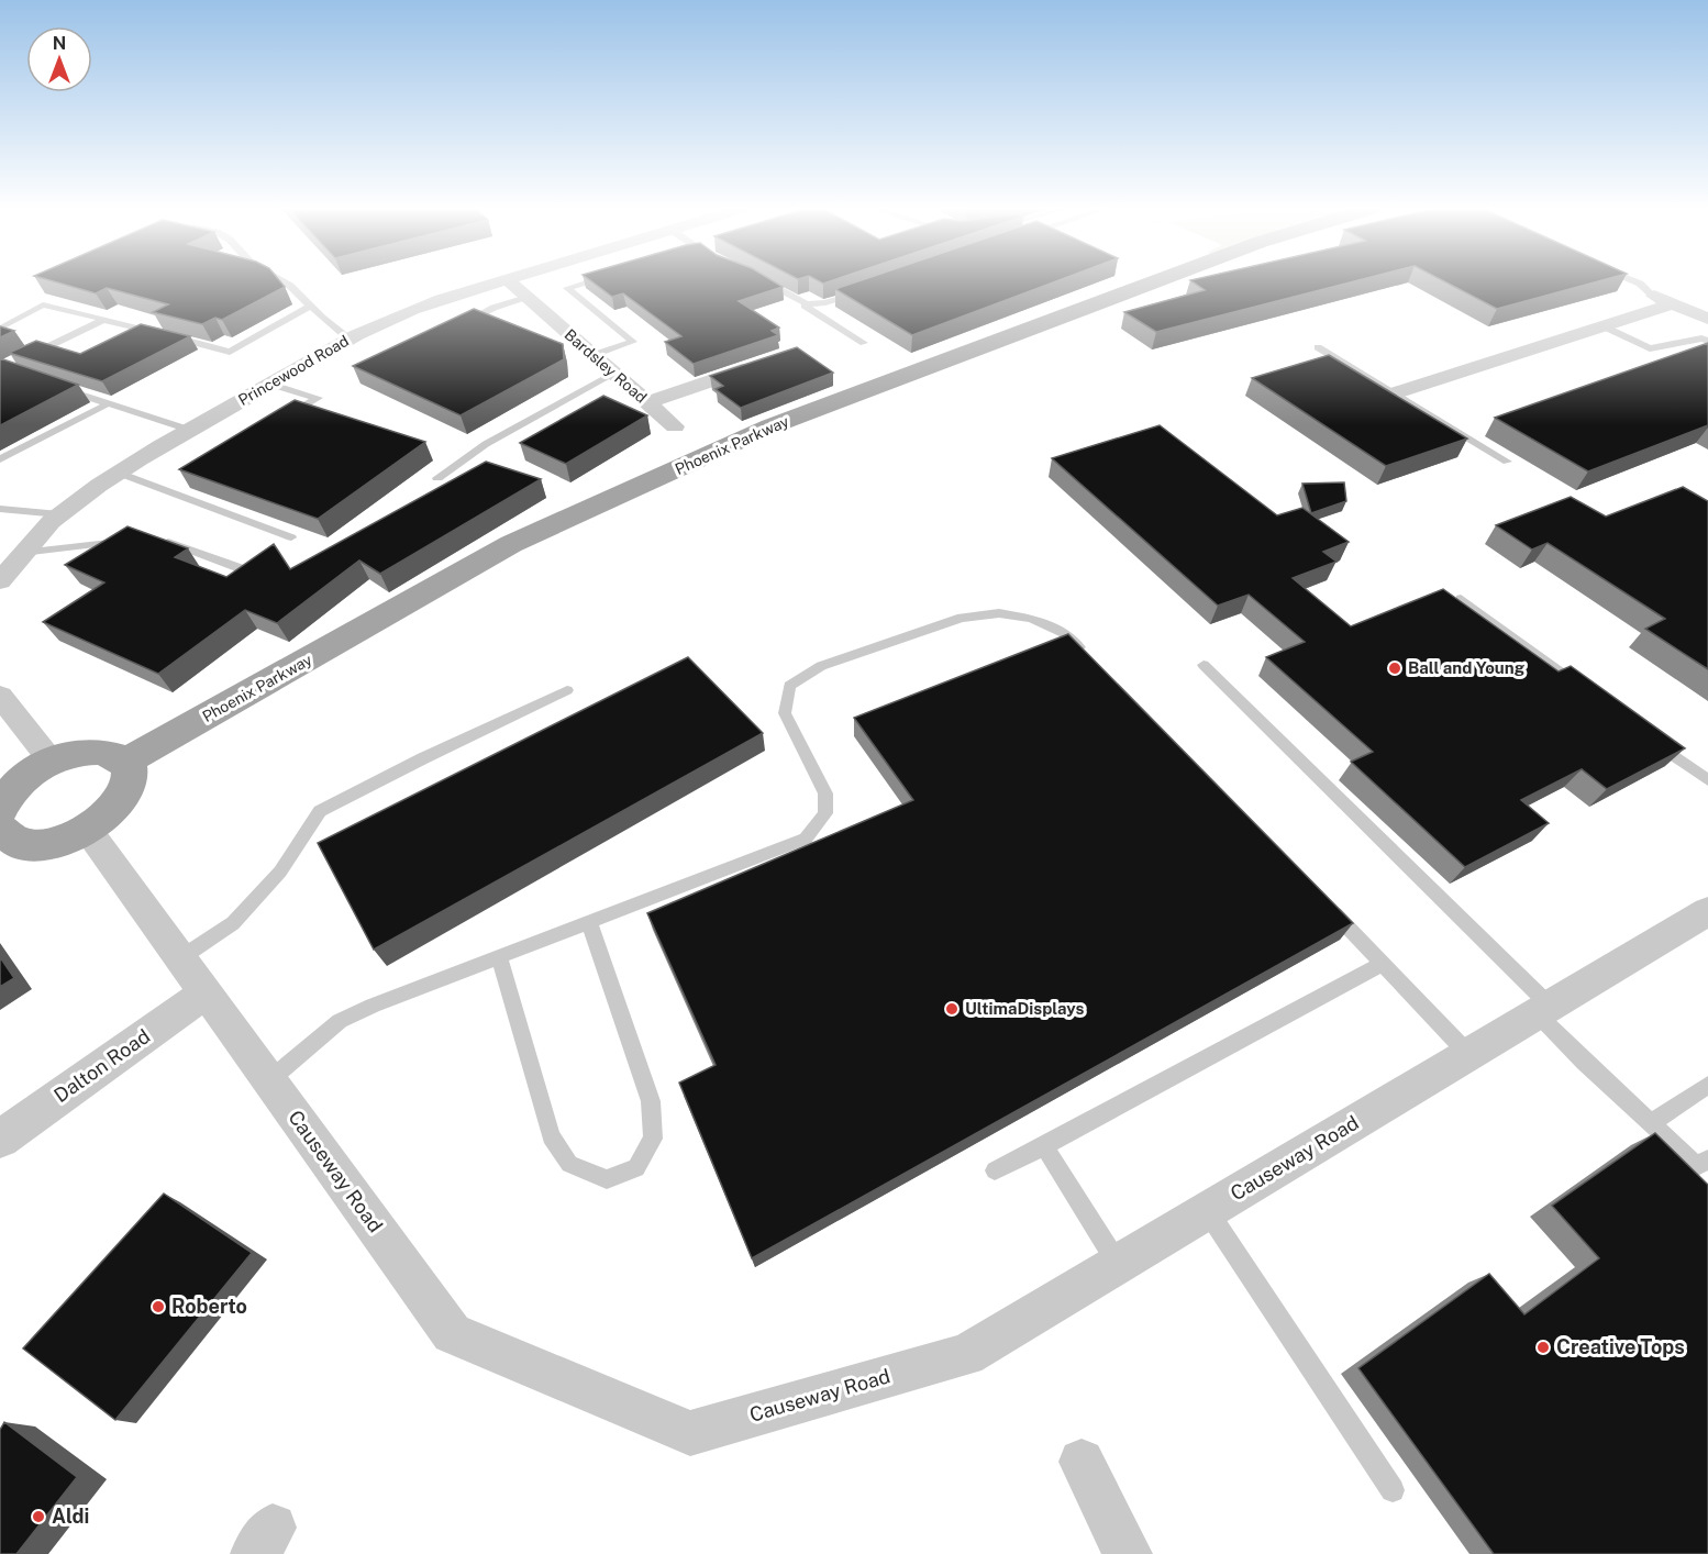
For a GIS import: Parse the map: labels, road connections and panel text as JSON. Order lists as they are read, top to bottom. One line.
{"streets":{"main road":["Phoenix Parkway"],"street":["Bardsley Road","Princewood Road","Dalton Road","Causeway Road"]},"crossings":[["Dalton Road","Causeway Road"]],"places":["Ball and Young","UltimaDisplays","Roberto","Creative Tops","Aldi"],"north":"top"}
